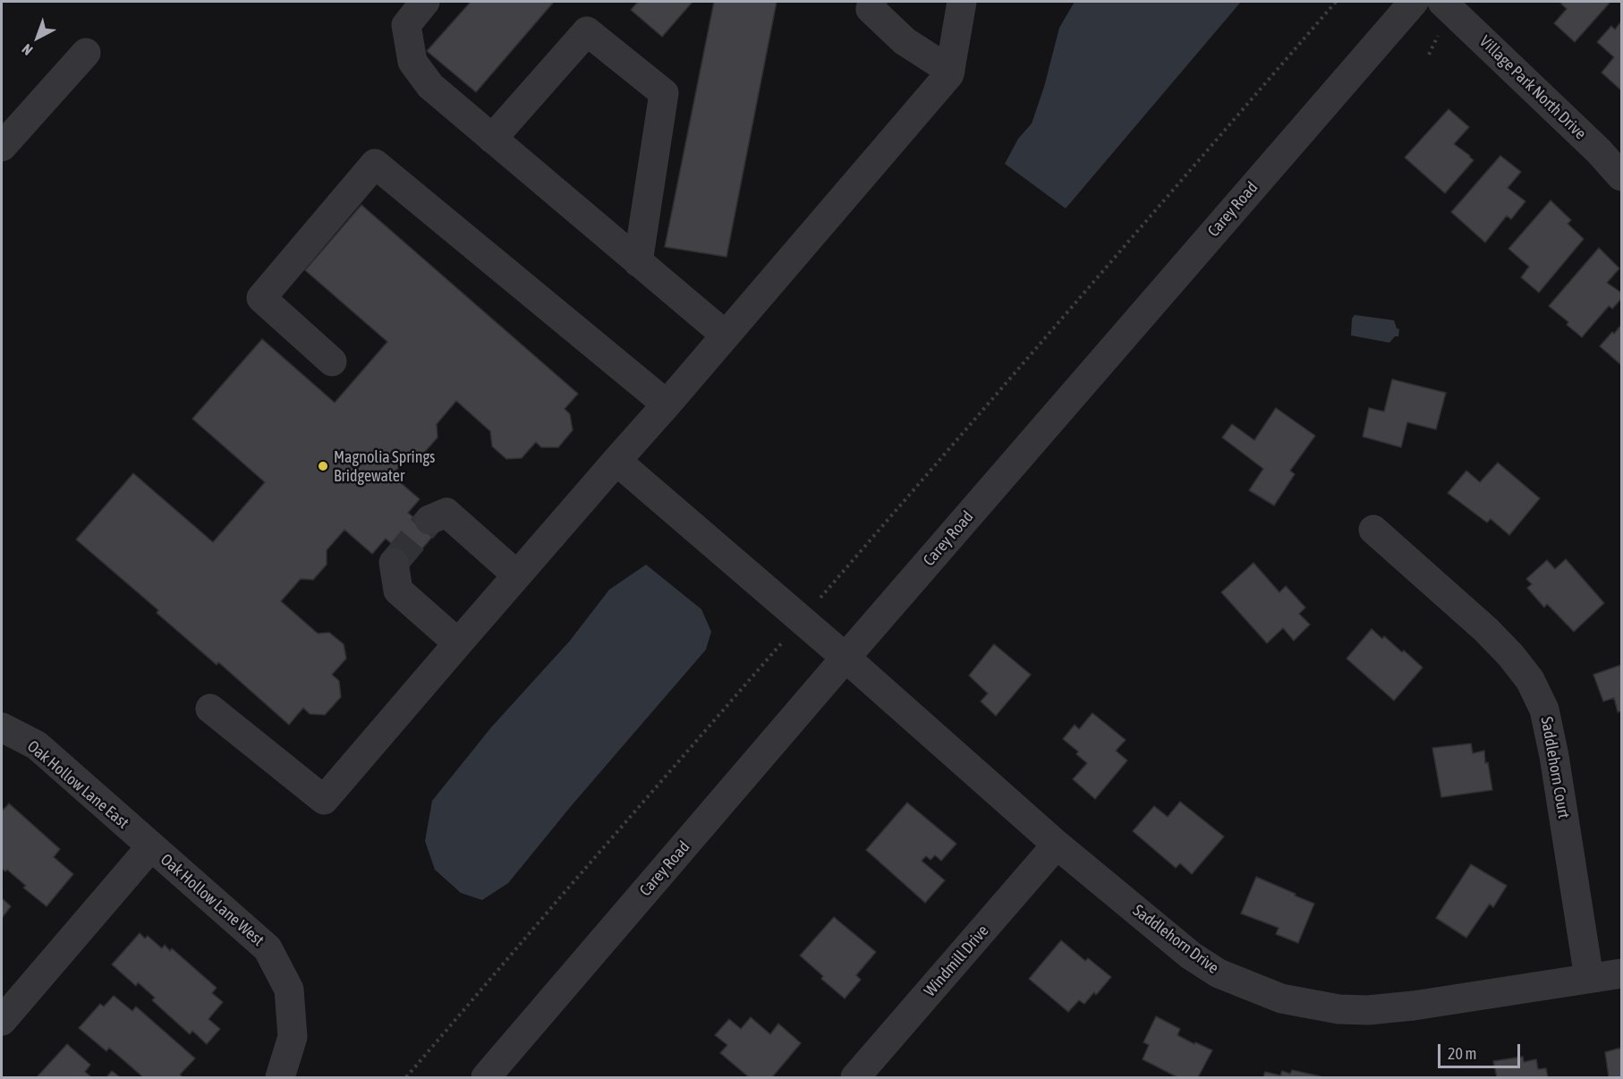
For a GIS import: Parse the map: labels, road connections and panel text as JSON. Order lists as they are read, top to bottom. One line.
{"streets":{"street":["Village Park North Drive","Carey Road","Saddlehorn Court","Oak Hollow Lane East","Oak Hollow Lane West","Saddlehorn Drive","Windmill Drive"]},"crossings":[["Carey Road","Saddlehorn Drive"],["Saddlehorn Court","Saddlehorn Drive"],["Oak Hollow Lane East","Oak Hollow Lane West"],["Saddlehorn Drive","Windmill Drive"]],"places":["Magnolia Springs Bridgewater"],"scale_bar":"20 m","north":"bottom left"}
